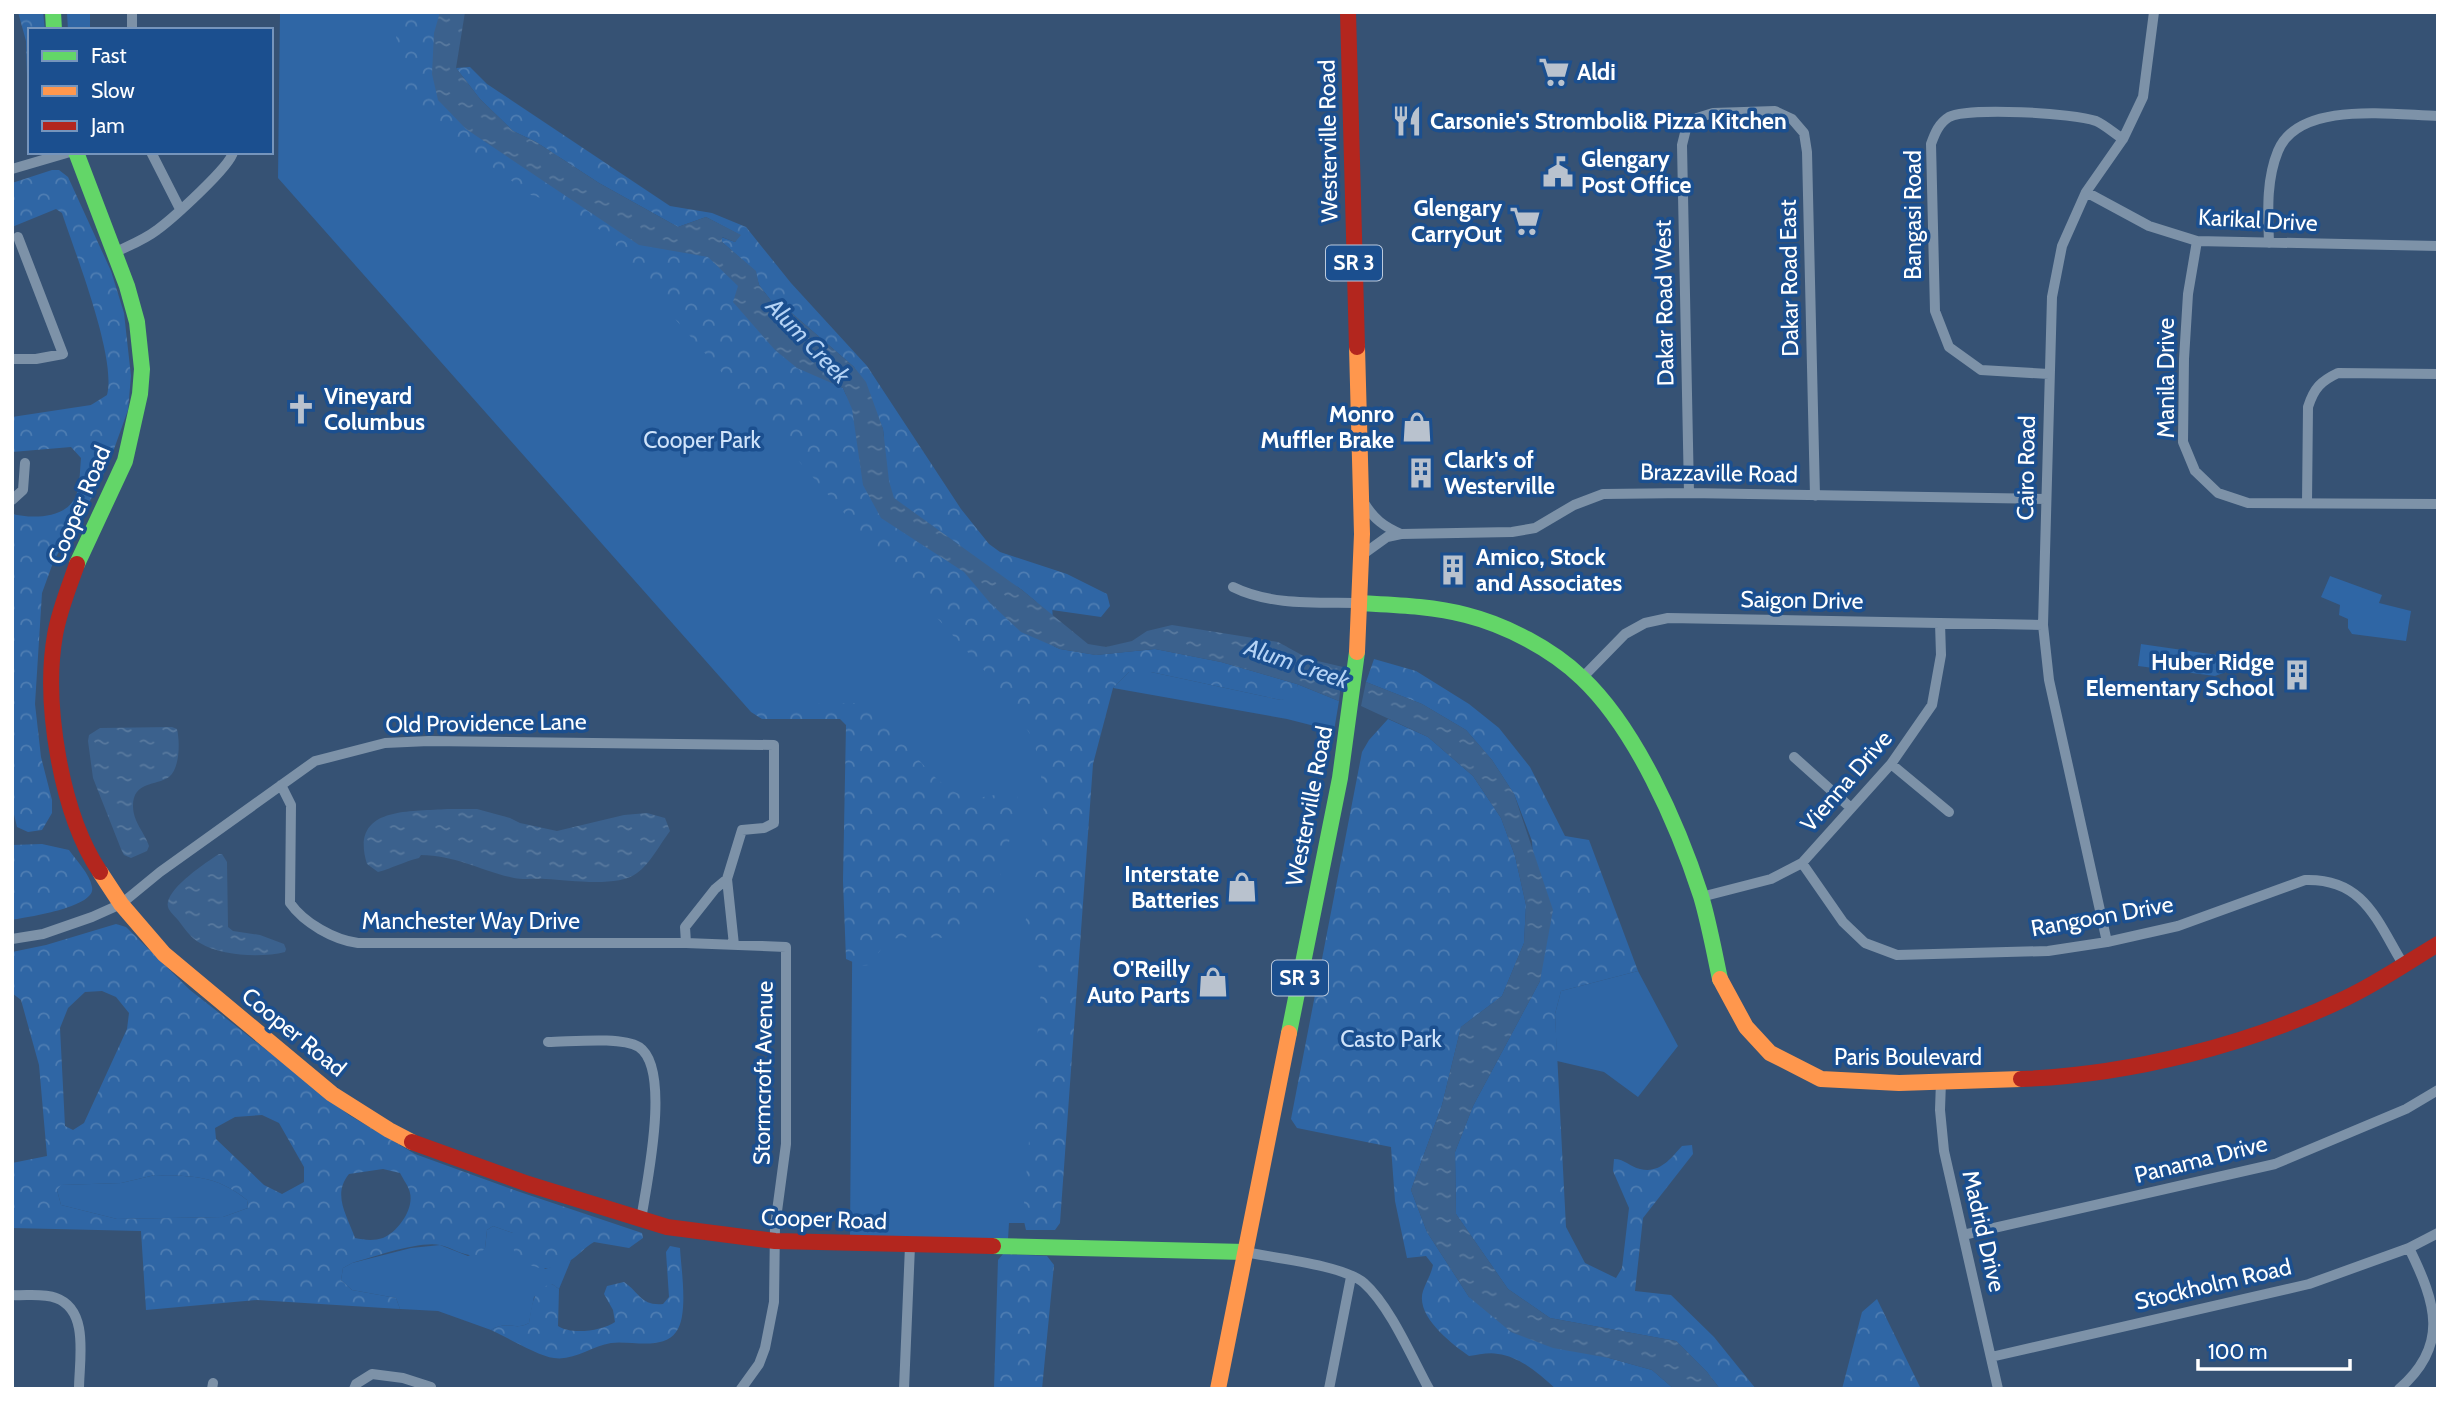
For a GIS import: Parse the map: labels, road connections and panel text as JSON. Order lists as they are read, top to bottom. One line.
{"streets":{"street":["Westerville Road","Bangasi Road","Karikal Drive","SR 3","Dakar Road East","Dakar Road West","Manila Drive","Cairo Road","Brazzaville Road","Cooper Road","Saigon Drive","Old Providence Lane","Vienna Drive","Rangoon Drive","Manchester Way Drive","Paris Boulevard","Stormcroft Avenue","Panama Drive","Madrid Drive","Stockholm Road"]},"crossings":[["Westerville Road","Brazzaville Road"],["Westerville Road","Cooper Road"],["Westerville Road","Paris Boulevard"],["Bangasi Road","Cairo Road"],["Karikal Drive","Manila Drive"],["Karikal Drive","Cairo Road"],["Dakar Road East","Dakar Road West"],["Dakar Road East","Brazzaville Road"],["Dakar Road West","Brazzaville Road"],["Cairo Road","Brazzaville Road"],["Cairo Road","Saigon Drive"],["Cairo Road","Rangoon Drive"],["Cooper Road","Old Providence Lane"],["Cooper Road","Stormcroft Avenue"],["Saigon Drive","Vienna Drive"],["Saigon Drive","Paris Boulevard"],["Old Providence Lane","Manchester Way Drive"],["Vienna Drive","Rangoon Drive"],["Vienna Drive","Paris Boulevard"],["Rangoon Drive","Paris Boulevard"],["Manchester Way Drive","Stormcroft Avenue"],["Paris Boulevard","Madrid Drive"],["Panama Drive","Madrid Drive"],["Madrid Drive","Stockholm Road"]],"water":["Alum Creek"],"parks":["Cooper Park","Casto Park"],"places":{"supermarket":["Aldi","Glengary CarryOut"],"restaurant":["Carsonie's Stromboli& Pizza Kitchen"],"public building":["Glengary Post Office"],"church":["Vineyard Columbus"],"shop":["Monro Muffler Brake","Interstate Batteries","O'Reilly Auto Parts"],"building":["Clark's of Westerville","Amico, Stock and Associates","Huber Ridge Elementary School"]},"legend":["Fast","Slow","Jam"],"scale_bar":"100 m"}
